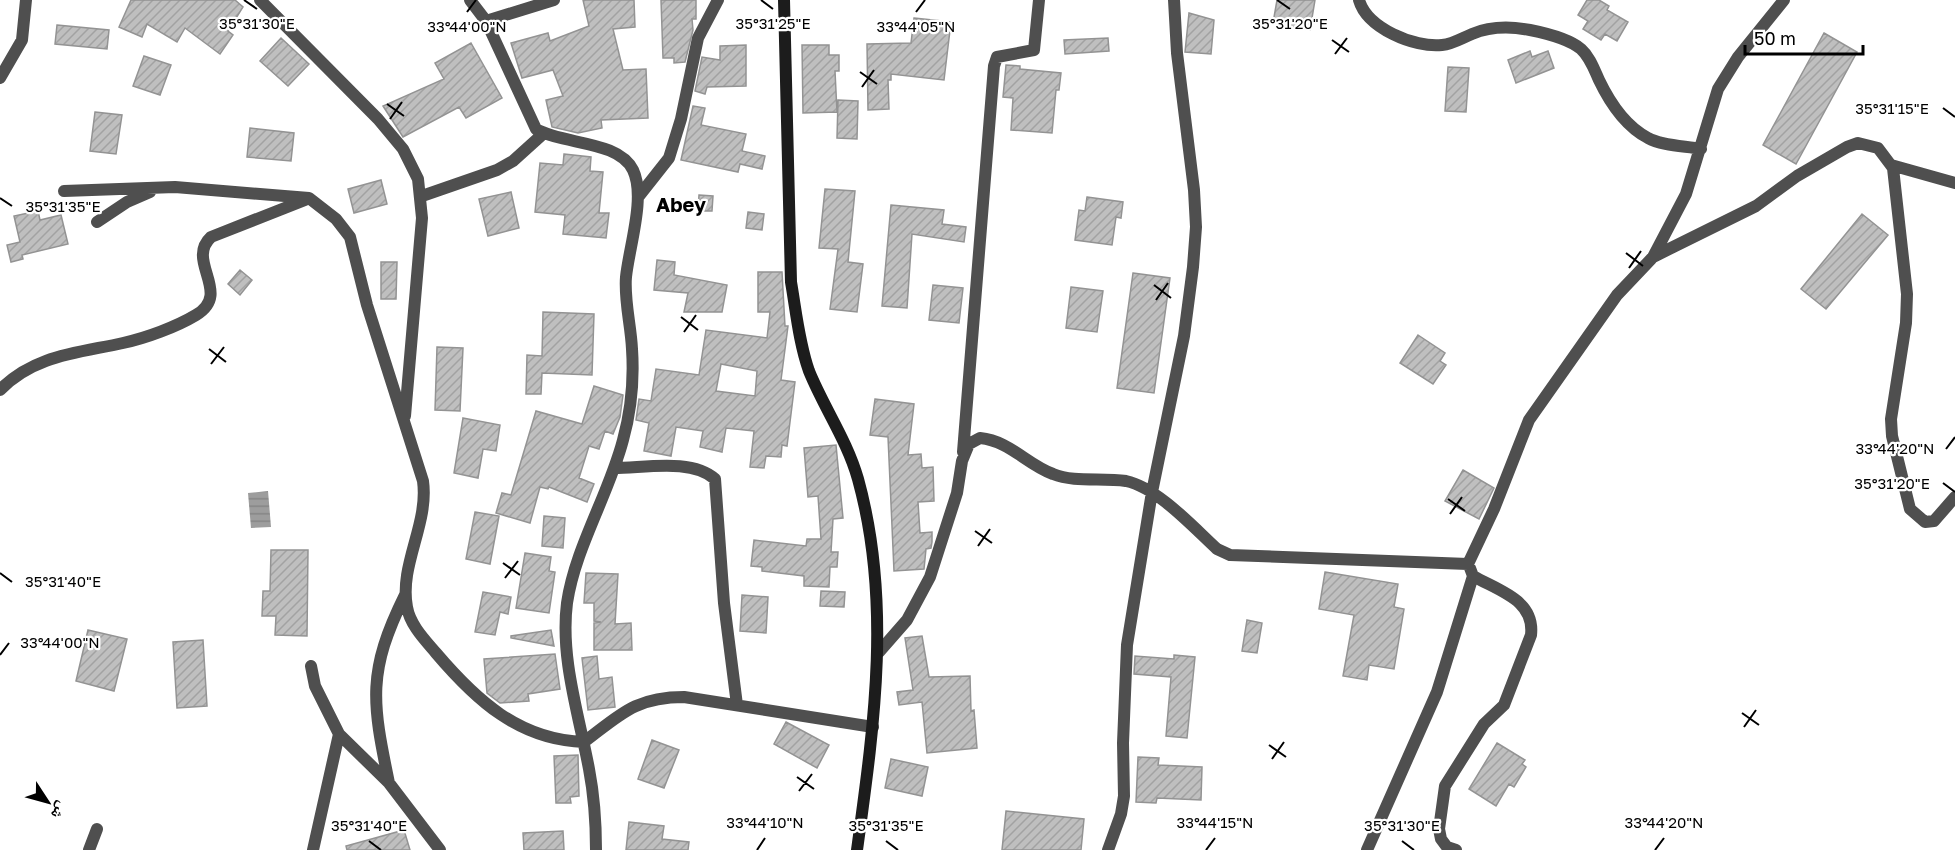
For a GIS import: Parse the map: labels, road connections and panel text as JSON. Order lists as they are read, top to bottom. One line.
{"districts":["Abey"],"scale_bar":"50 m","north":"bottom right","coordinates":["35°31'30\"E","35°31'25\"E","35°31'20\"E","33°44'00\"N","33°44'05\"N","35°31'15\"E","35°31'35\"E","33°44'20\"N","35°31'40\"E","33°44'10\"N","33°44'15\"N"]}
